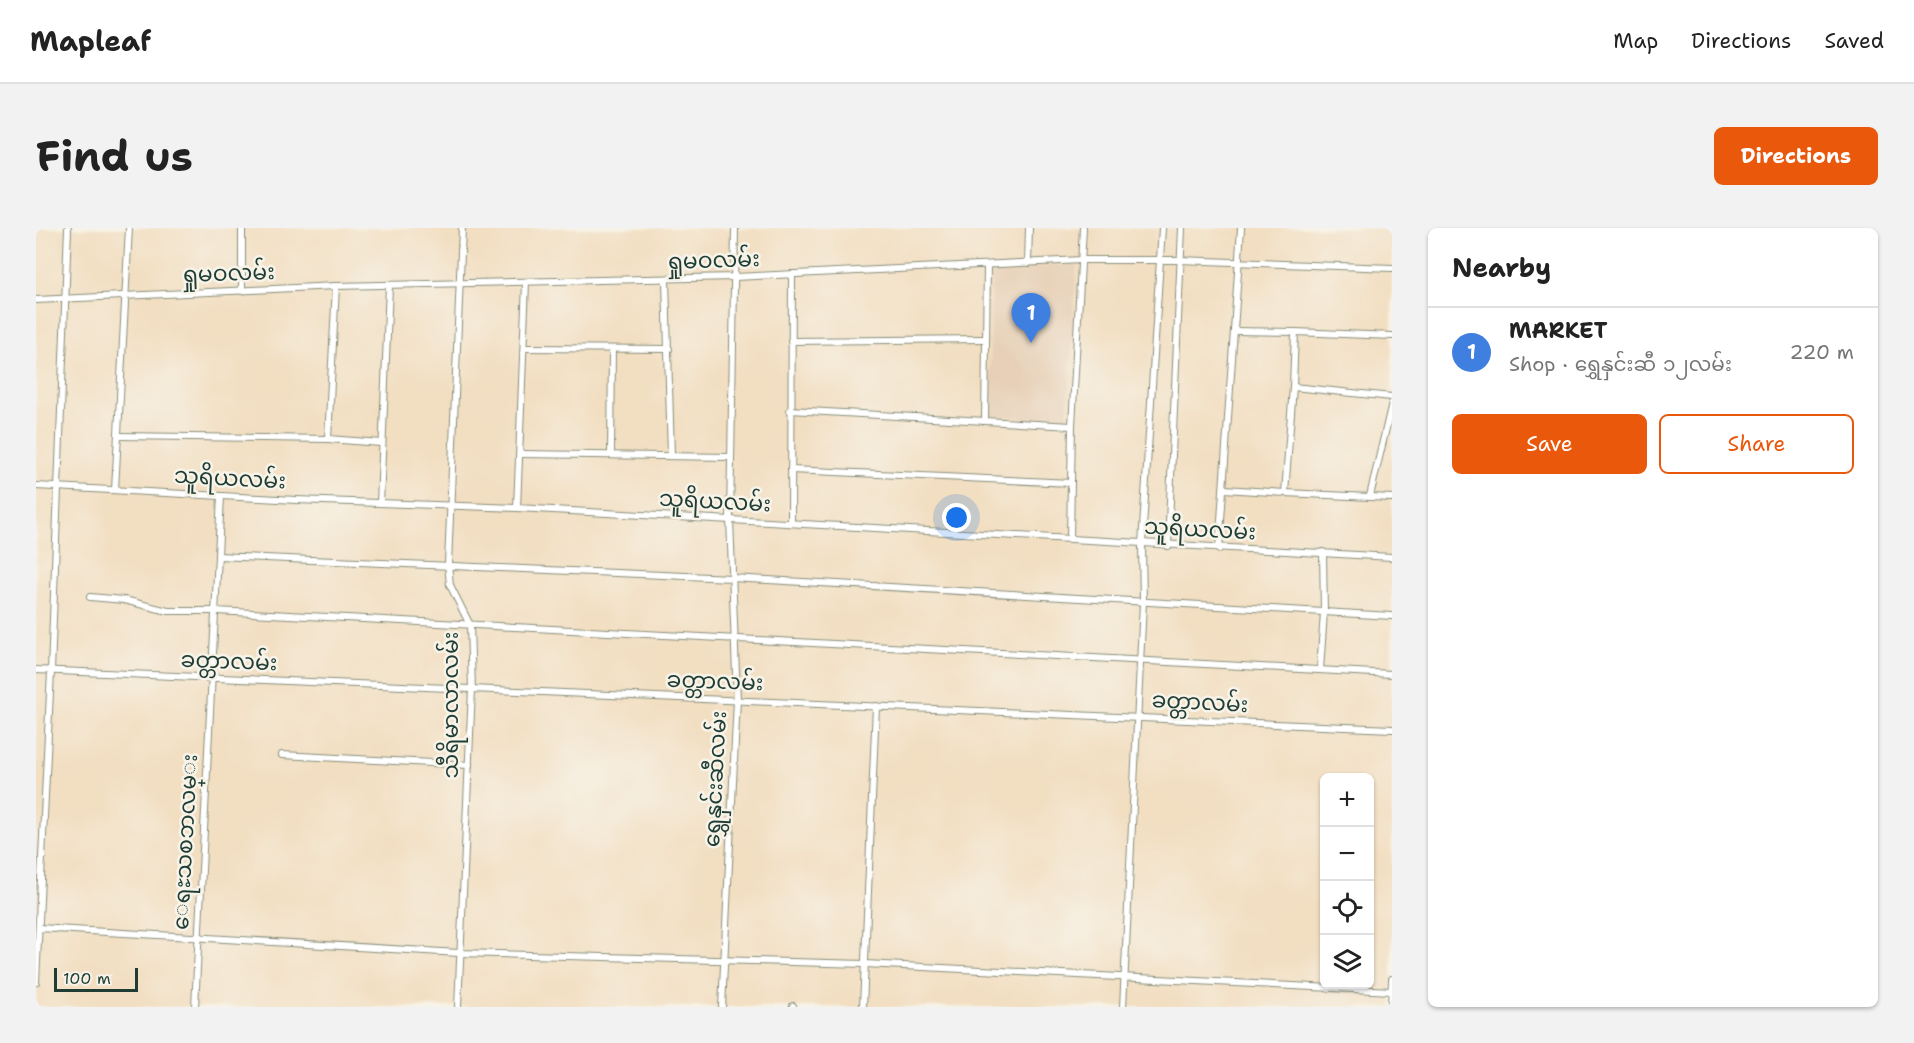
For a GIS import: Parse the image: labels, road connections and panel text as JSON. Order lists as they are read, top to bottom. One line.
{"streets":{"street":["ရှုမဝလမ်း","သူရိယလမ်း","ခတ္တာလမ်း","သီရိမာလာလမ်း","ရွှေနှင်းဆီလမ်း","ေရႊသစၥာလမ္း"]},"crossings":[["ရှုမဝလမ်း","သီရိမာလာလမ်း"],["ရှုမဝလမ်း","ရွှေနှင်းဆီလမ်း"],["သူရိယလမ်း","သီရိမာလာလမ်း"],["သူရိယလမ်း","ရွှေနှင်းဆီလမ်း"],["သူရိယလမ်း","ေရႊသစၥာလမ္း"],["ခတ္တာလမ်း","သီရိမာလာလမ်း"],["ခတ္တာလမ်း","ရွှေနှင်းဆီလမ်း"],["ခတ္တာလမ်း","ေရႊသစၥာလမ္း"]],"scale_bar":"100 m","page":{"header":"Mapleaf","nav":["Map","Directions","Saved"],"buttons":["Directions",["Save","Share"]],"title":"Find us","heading":"Nearby","pins":"1","list":[{"mark":"1","name":"MARKET","note":"Shop · ရွှေနှင်းဆီ ၁၂လမ်း","value":"220 m"}],"map_buttons":["+","−"],"scale":"100 m"}}
